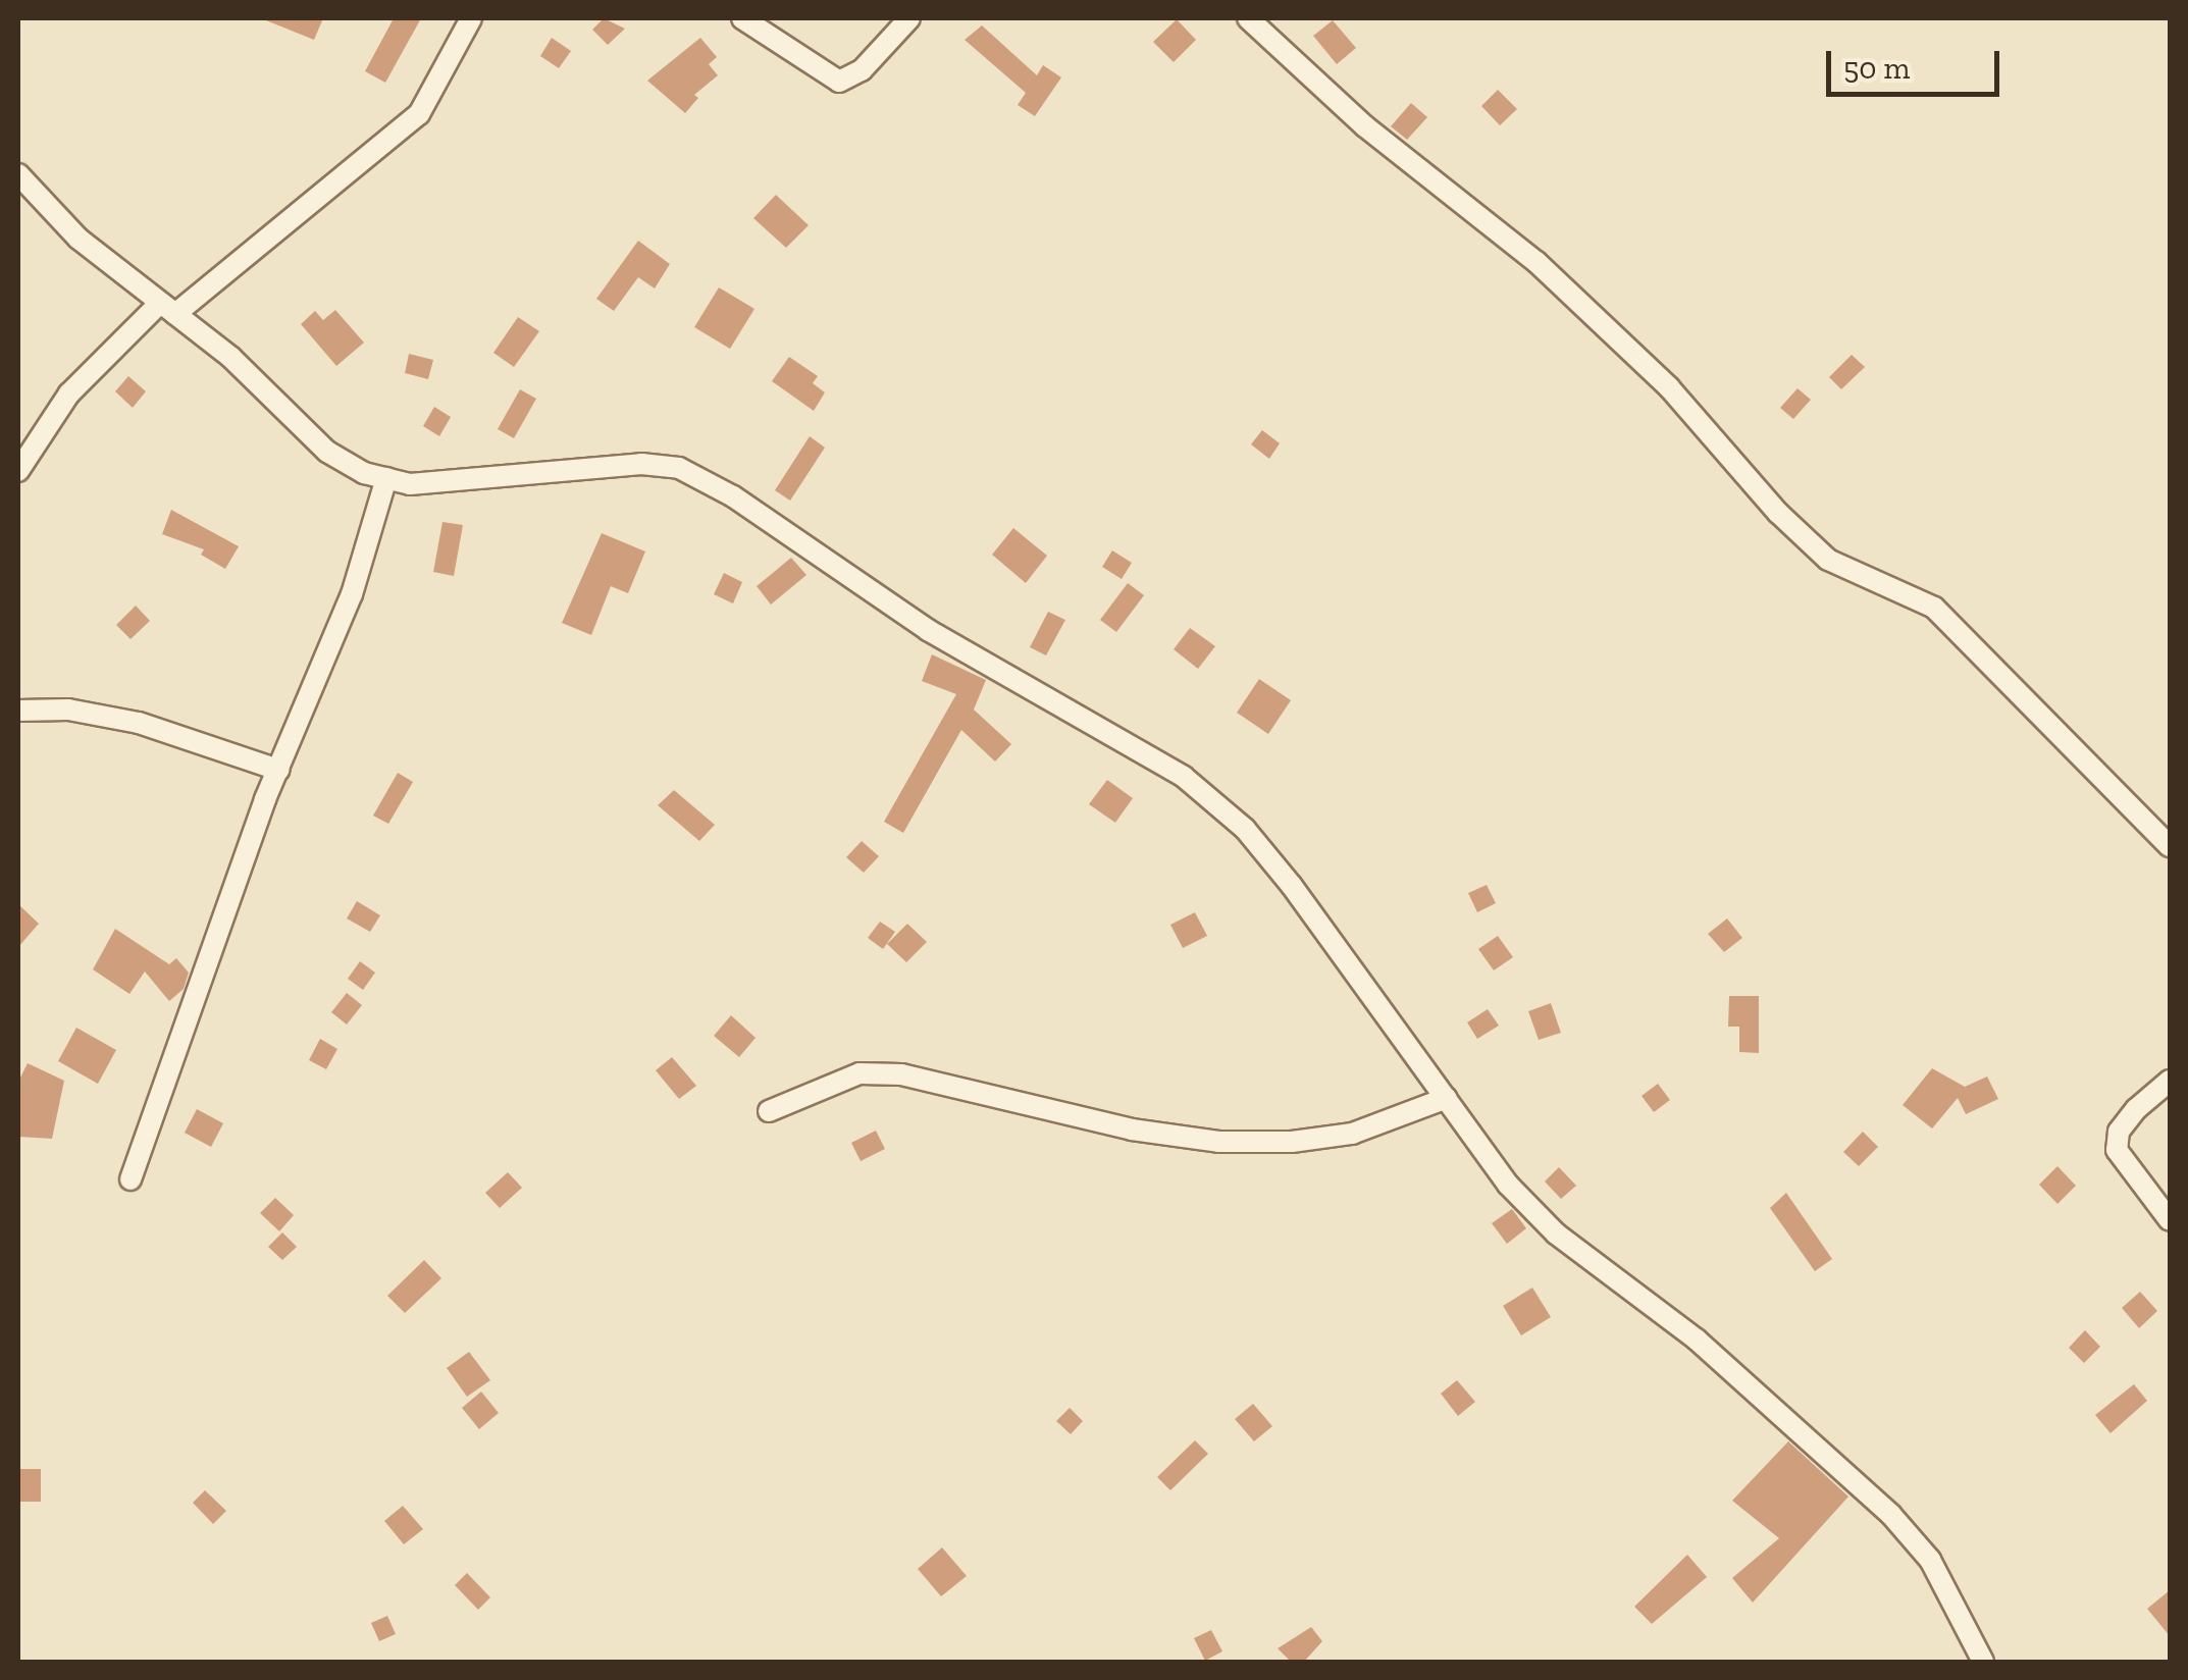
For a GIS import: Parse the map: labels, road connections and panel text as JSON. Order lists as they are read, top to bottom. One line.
{"scale_bar":"50 m"}
